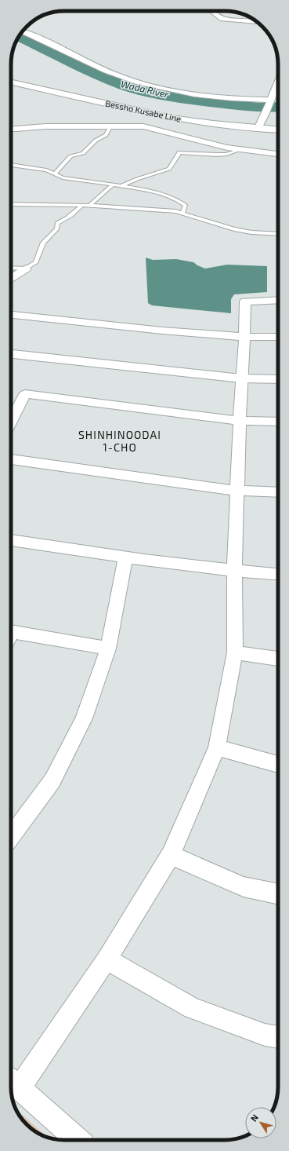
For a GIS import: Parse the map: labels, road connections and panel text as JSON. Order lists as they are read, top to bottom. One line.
{"streets":{"main road":["Bessho Kusabe Line"]},"districts":["SHINHINOODAI 1-CHO"],"water":["Wada River"],"north":"top left"}
